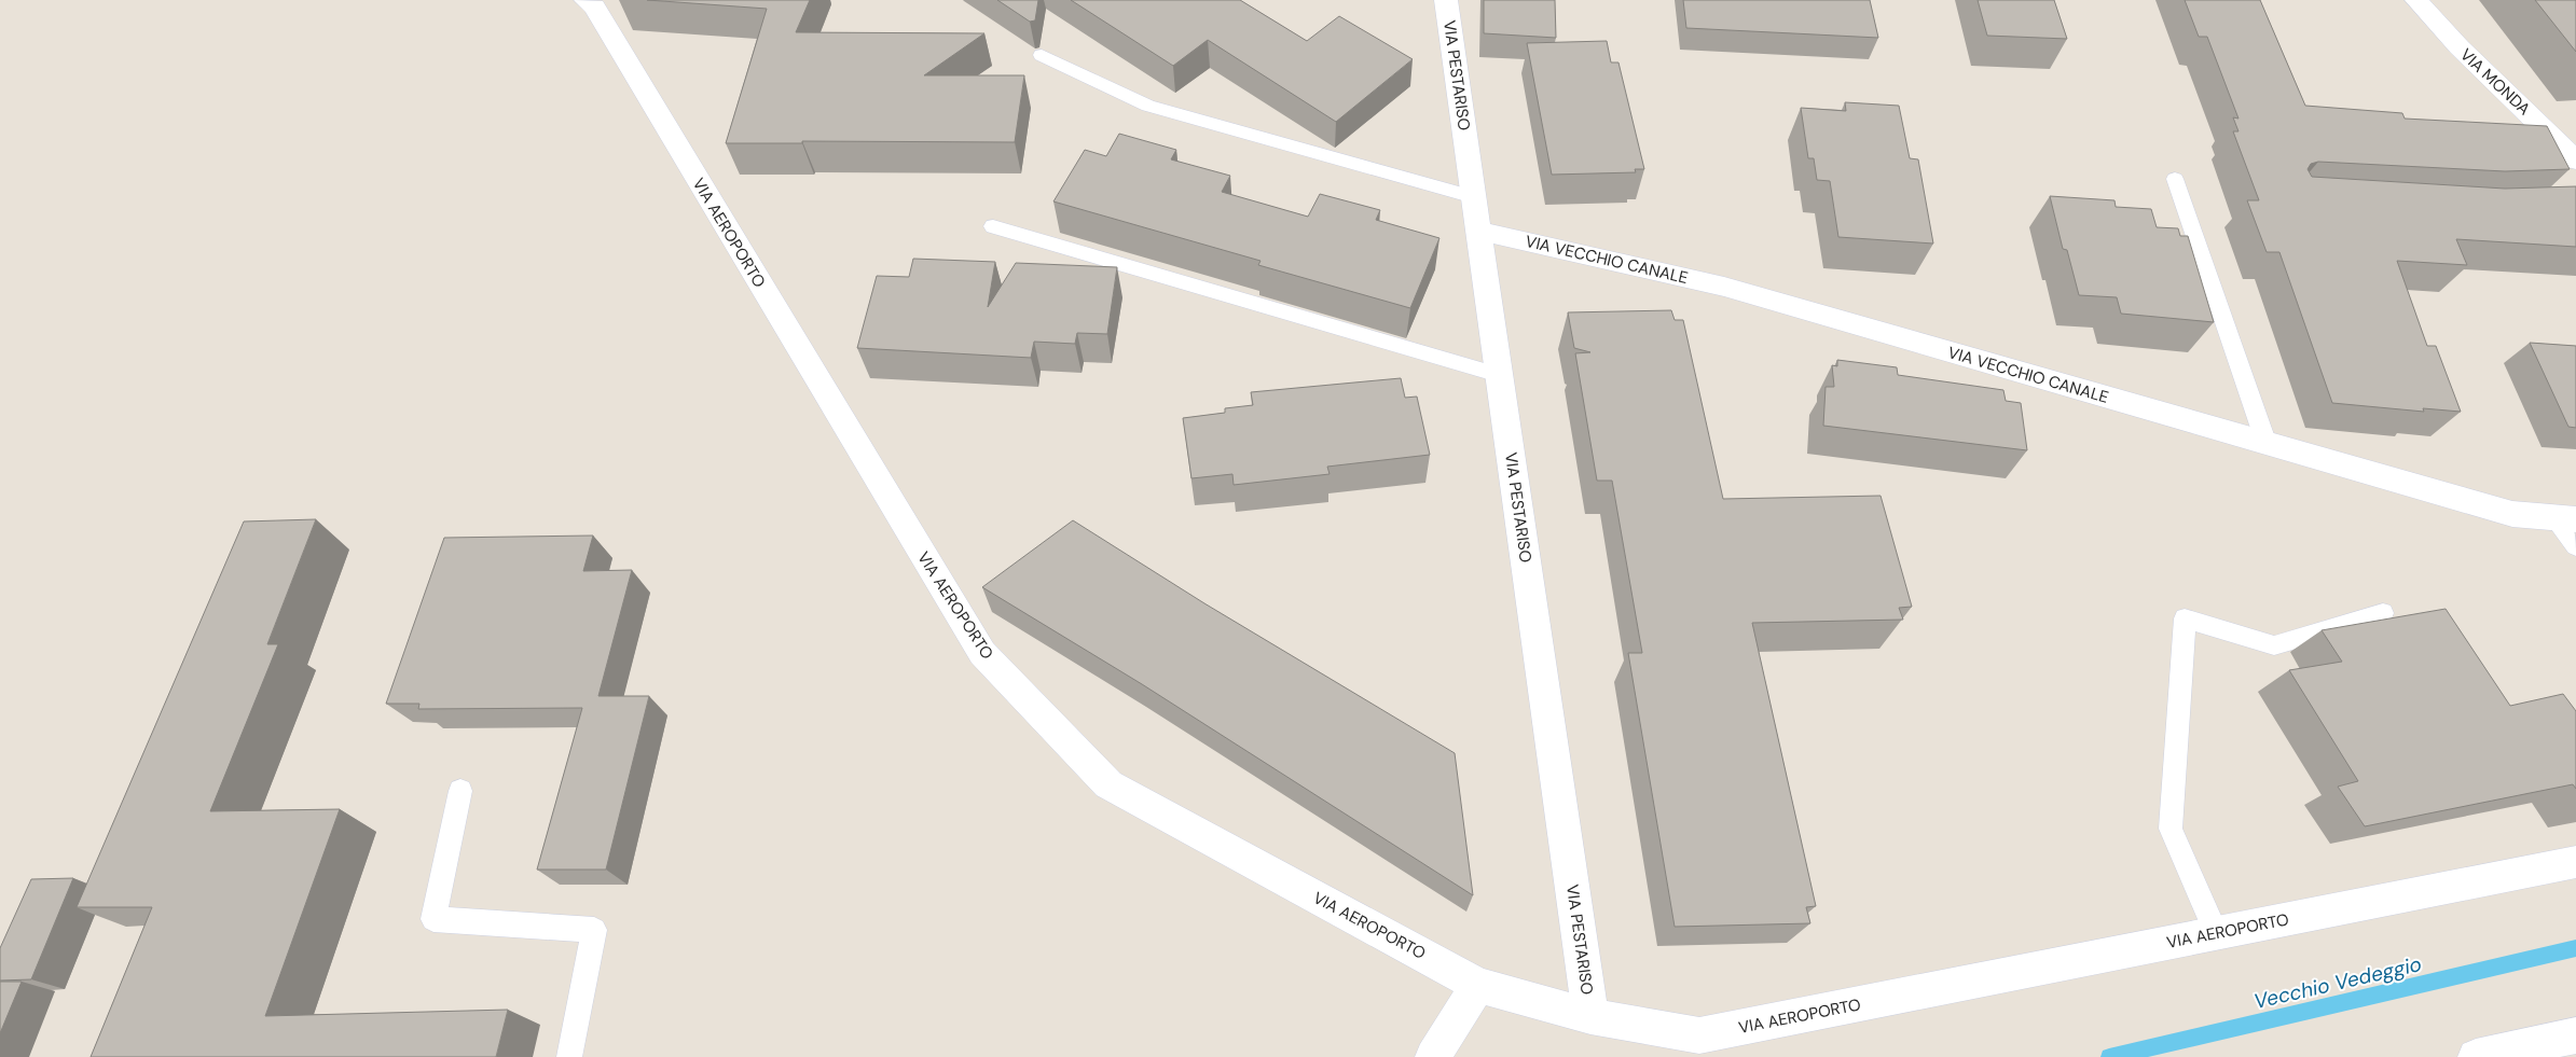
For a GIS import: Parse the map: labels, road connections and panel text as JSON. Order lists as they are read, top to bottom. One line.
{"streets":{"street":["VIA PESTARISO","VIA MONDA","VIA AEROPORTO","VIA VECCHIO CANALE"]},"crossings":[["VIA PESTARISO","VIA AEROPORTO"],["VIA PESTARISO","VIA VECCHIO CANALE"]],"water":["Vecchio Vedeggio"]}
